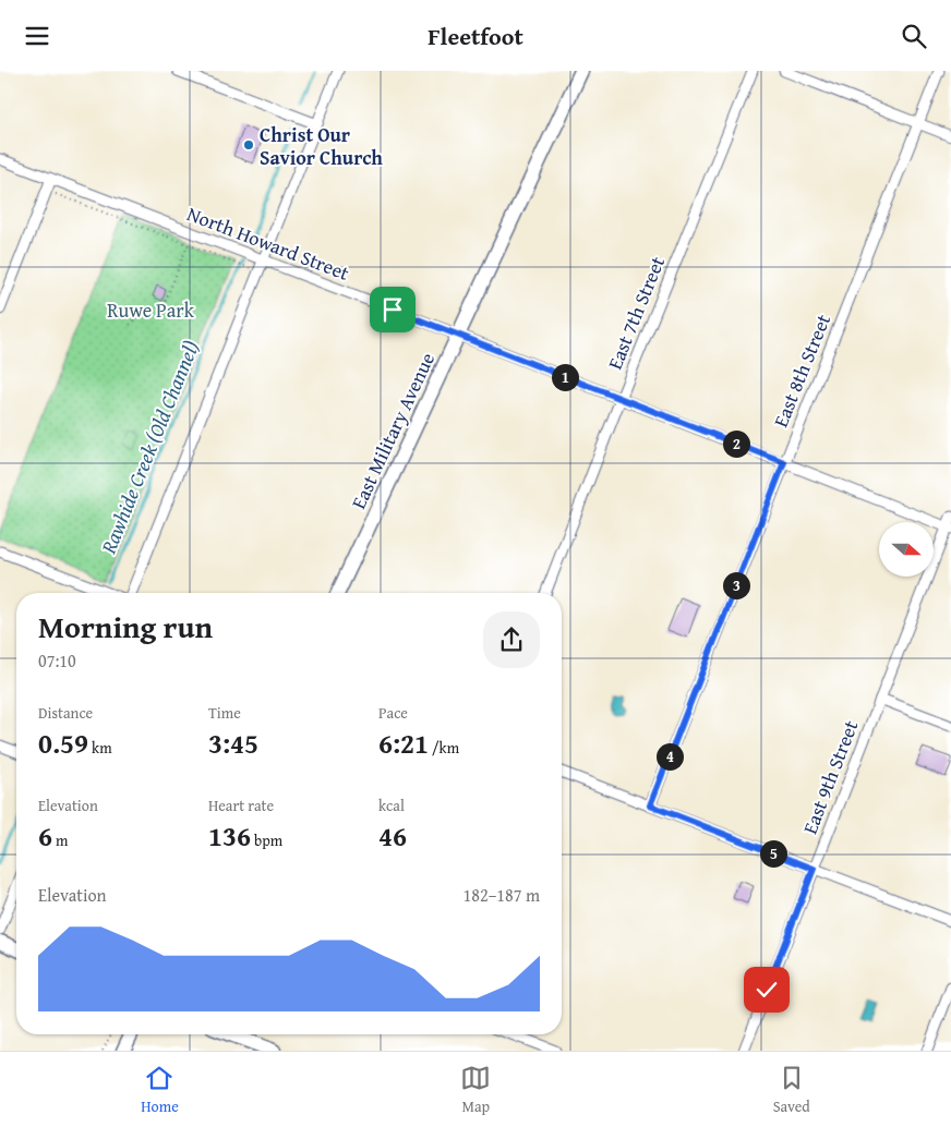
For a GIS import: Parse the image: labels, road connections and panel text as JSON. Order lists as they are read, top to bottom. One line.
{"streets":{"main road":["East Military Avenue"],"street":["North Howard Street","East 7th Street","East 8th Street","East 9th Street"]},"crossings":[["North Howard Street","East 7th Street"],["North Howard Street","East 8th Street"],["North Howard Street","East Military Avenue"],["North Howard Street","East 9th Street"]],"water":["Rawhide Creek (Old Channel)"],"parks":["Ruwe Park"],"places":["Christ Our Savior Church"],"north":"right","page":{"header":"Fleetfoot","pins":["1","2","3","4","5"],"heading":["Morning run","07:10"],"stats":[["Distance","0.59 km"],["Time","3:45"],["Pace","6:21 /km"],["Elevation","6 m"],["Heart rate","136 bpm"],["kcal","46"]],"chart":["Elevation","182–187 m"],"tabs":["Home","Map","Saved"]}}
